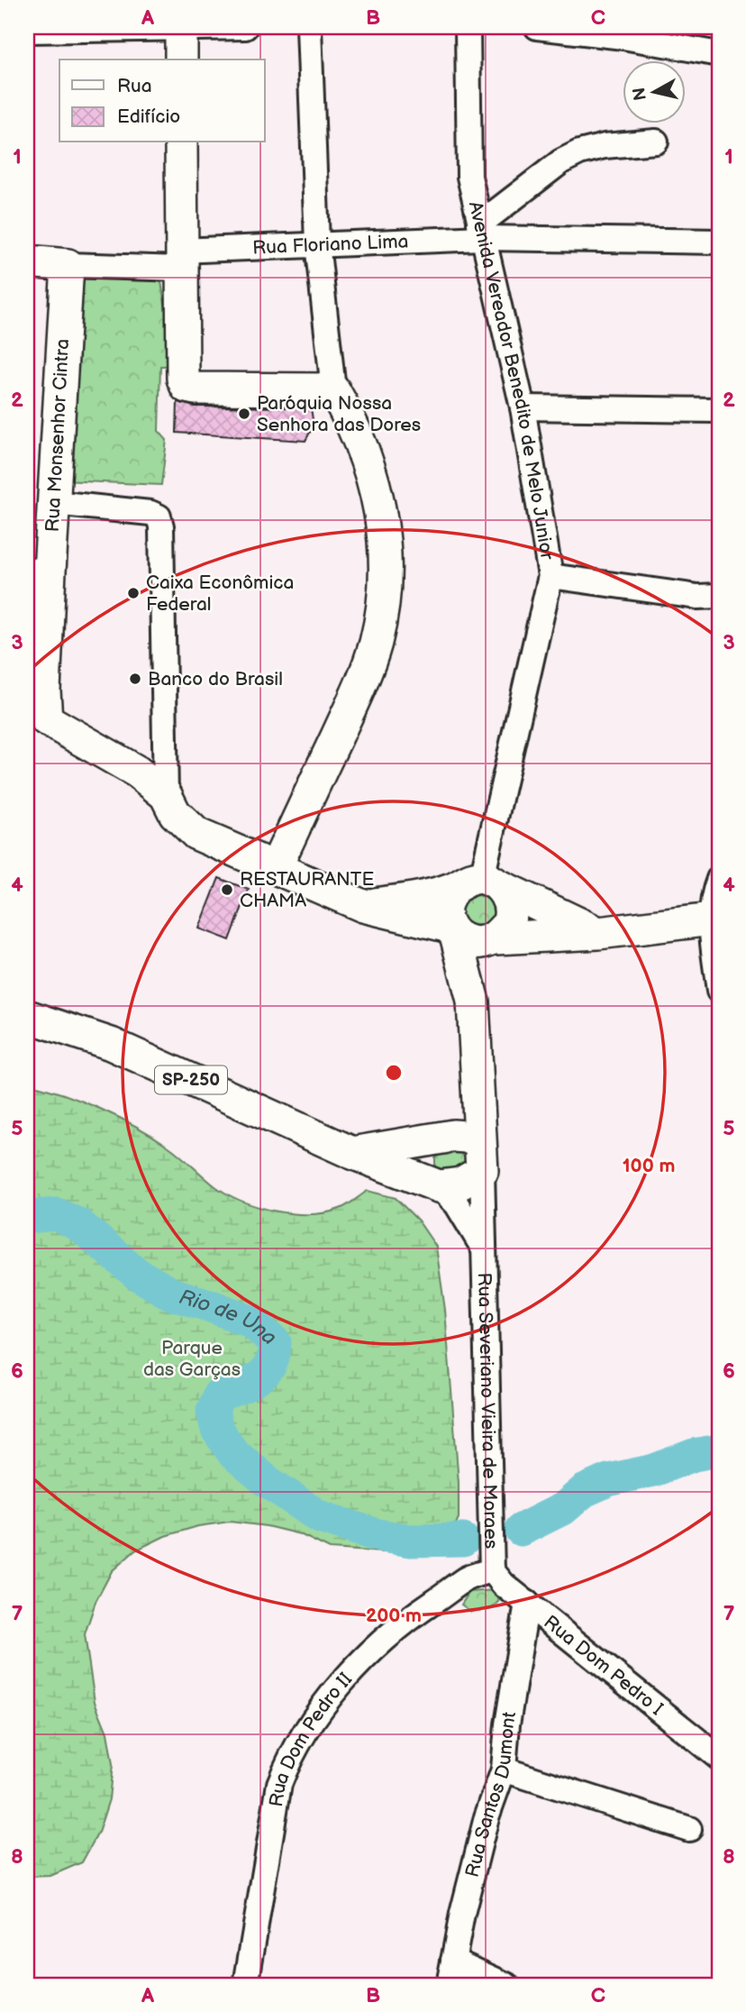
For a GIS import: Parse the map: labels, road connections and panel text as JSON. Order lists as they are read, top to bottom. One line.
{"streets":{"main road":["Rua Monsenhor Cintra","SP-250","Rua Severiano Vieira de Moraes"],"street":["Rua Floriano Lima","Avenida Vereador Benedito de Melo Junior","Rua Dom Pedro I","Rua Dom Pedro II","Rua Santos Dumont"]},"crossings":[["Rua Floriano Lima","Avenida Vereador Benedito de Melo Junior"],["Rua Floriano Lima","Rua Monsenhor Cintra"],["Avenida Vereador Benedito de Melo Junior","Rua Severiano Vieira de Moraes"],["SP-250","Rua Severiano Vieira de Moraes"],["Rua Severiano Vieira de Moraes","Rua Dom Pedro I"],["Rua Severiano Vieira de Moraes","Rua Dom Pedro II"],["Rua Dom Pedro I","Rua Dom Pedro II"],["Rua Dom Pedro I","Rua Santos Dumont"]],"water":["Rio de Una"],"parks":["Parque das Garças"],"places":["Paróquia Nossa Senhora das Dores","Caixa Econômica Federal","Banco do Brasil","RESTAURANTE CHAMA"],"legend":["Rua","Edifício"],"north":"left","grid":{"columns":["A","B","C"],"rows":["1","2","3","4","5","6","7","8"]},"rings":["100 m","200 m"]}
